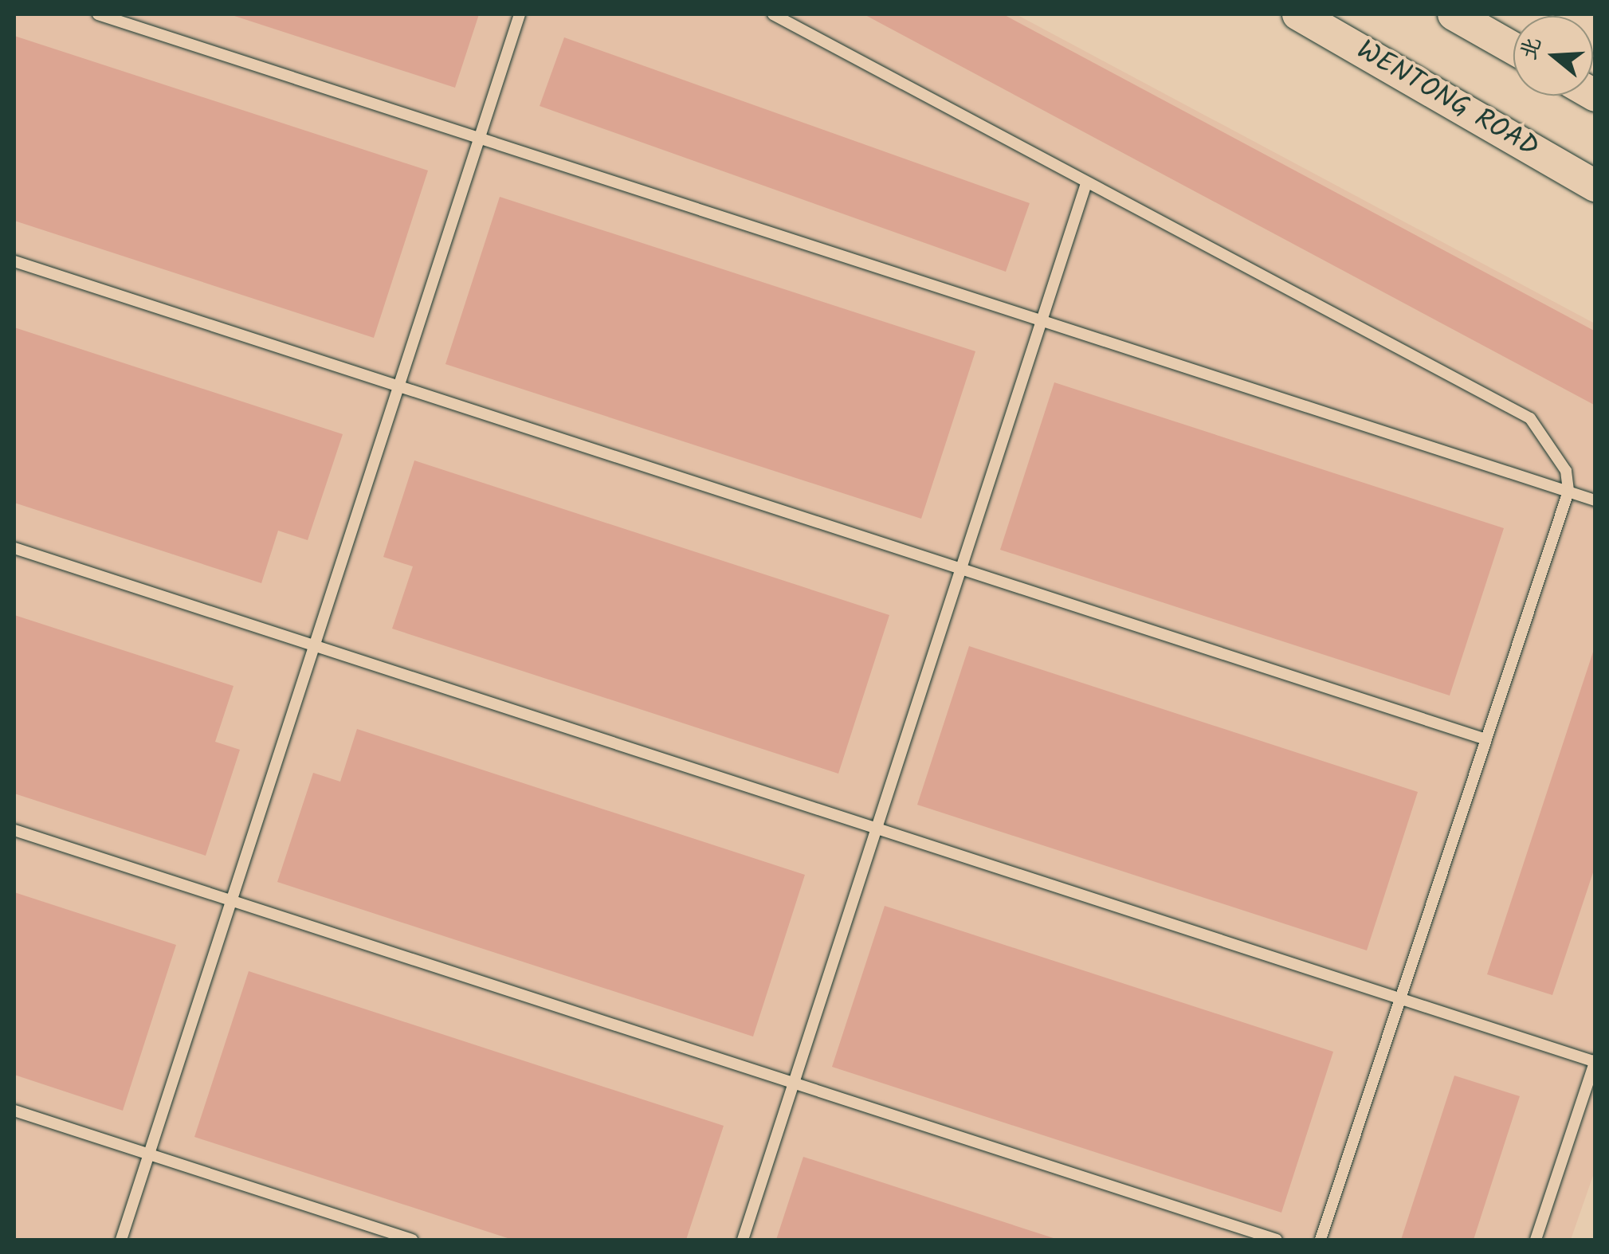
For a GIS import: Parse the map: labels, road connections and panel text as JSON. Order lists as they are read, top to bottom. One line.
{"streets":{"main road":["WENTONG ROAD"]},"north":"left"}
